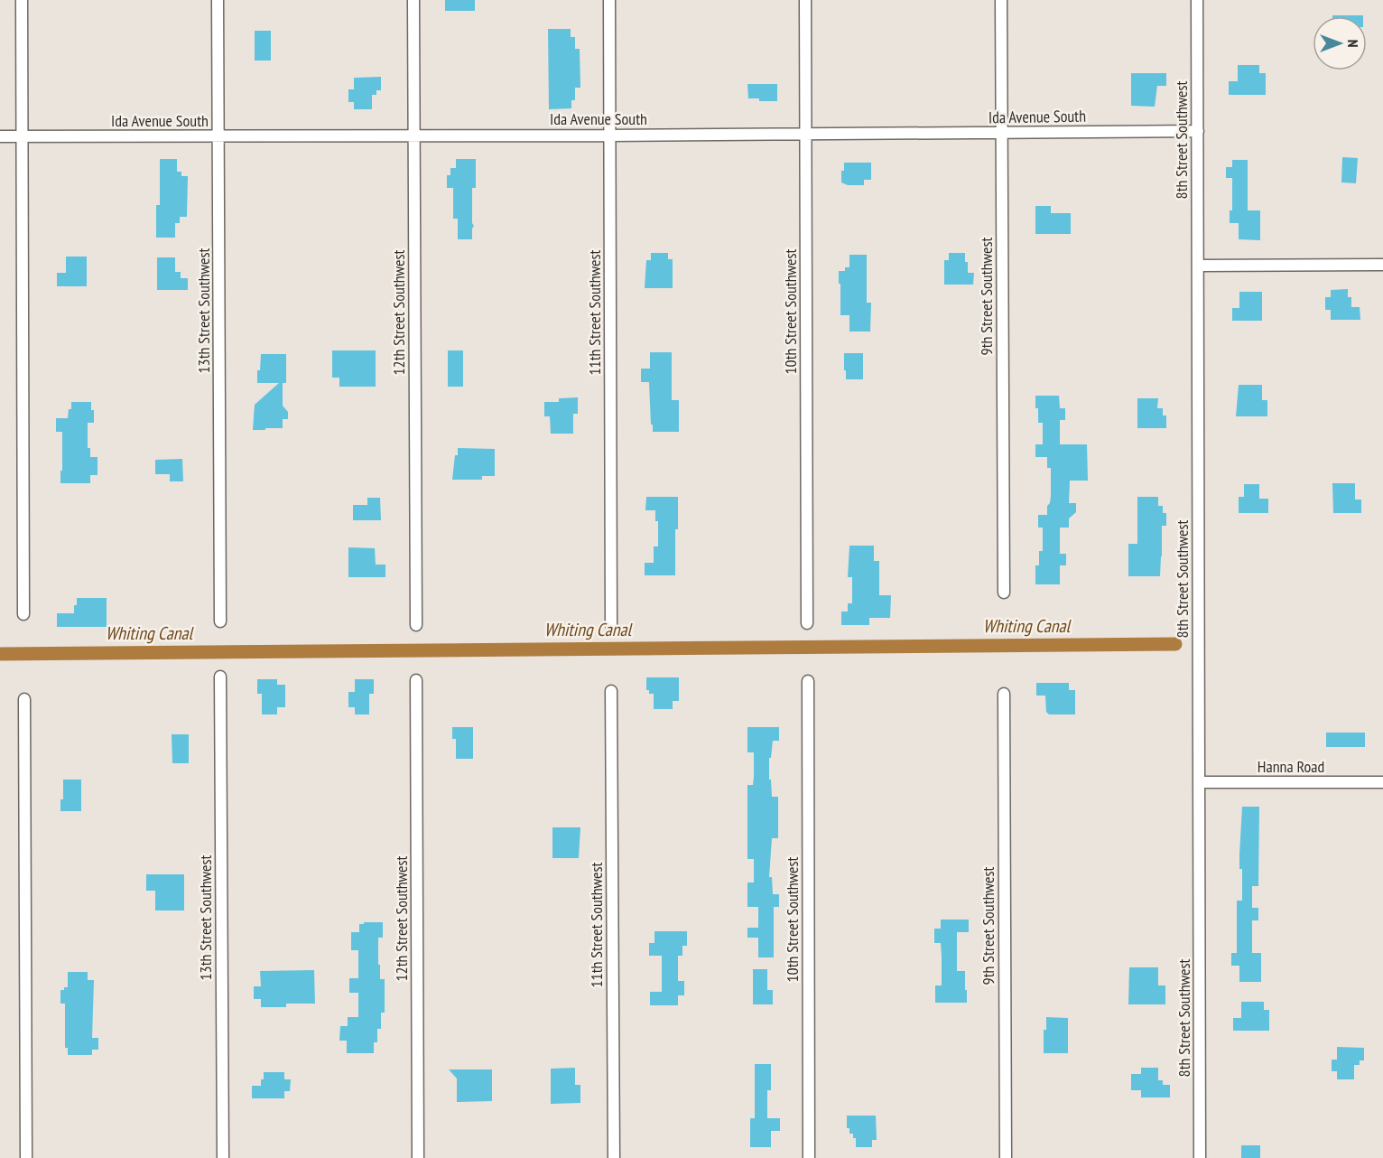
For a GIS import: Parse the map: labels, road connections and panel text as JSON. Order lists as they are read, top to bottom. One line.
{"streets":{"street":["Ida Avenue South","8th Street Southwest","9th Street Southwest","13th Street Southwest","10th Street Southwest","12th Street Southwest","11th Street Southwest","Hanna Road"]},"crossings":[["Ida Avenue South","8th Street Southwest"],["Ida Avenue South","9th Street Southwest"],["Ida Avenue South","13th Street Southwest"],["Ida Avenue South","10th Street Southwest"],["Ida Avenue South","12th Street Southwest"],["Ida Avenue South","11th Street Southwest"],["8th Street Southwest","Hanna Road"]],"water":["Whiting Canal"],"north":"right"}
